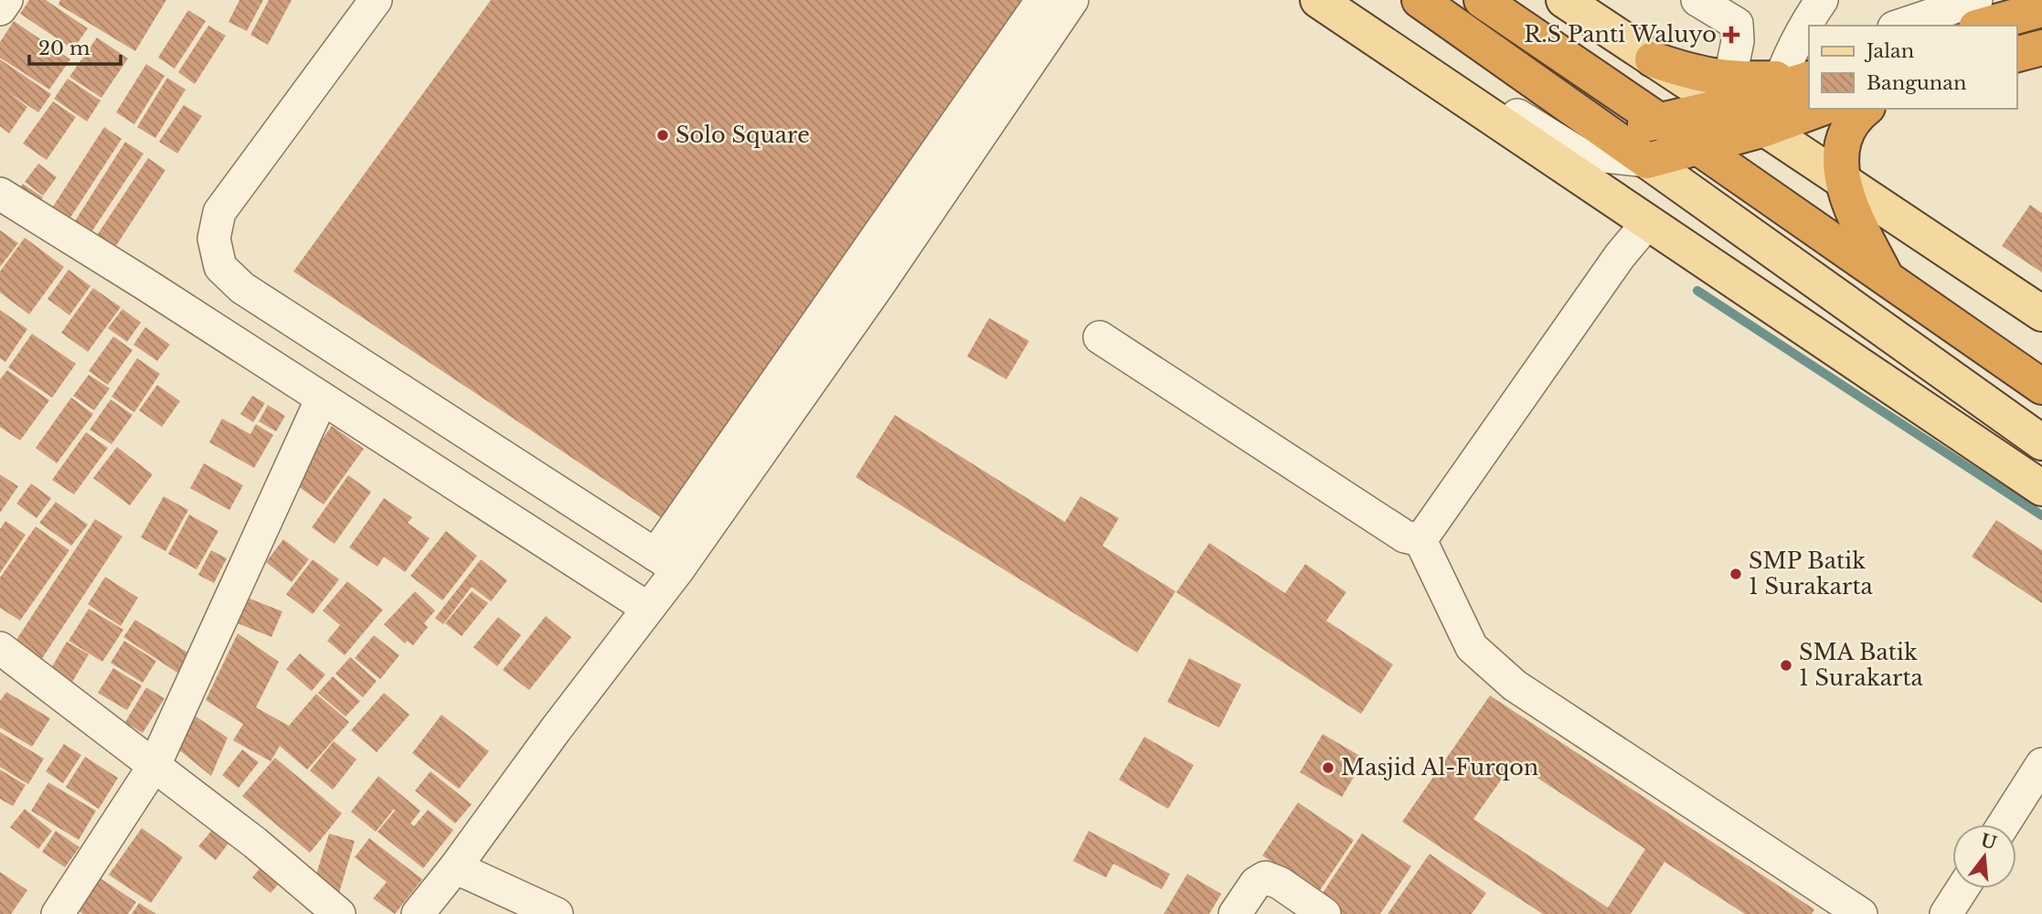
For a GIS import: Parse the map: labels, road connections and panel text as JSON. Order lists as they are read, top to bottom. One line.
{"places":{"health":["R.S Panti Waluyo"],"other":["Solo Square","SMP Batik 1 Surakarta","SMA Batik 1 Surakarta","Masjid Al-Furqon"]},"legend":["Jalan","Bangunan"],"scale_bar":"20 m","north":"top"}
